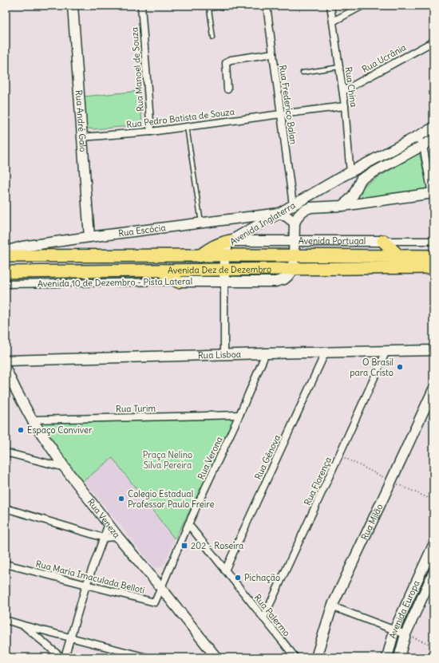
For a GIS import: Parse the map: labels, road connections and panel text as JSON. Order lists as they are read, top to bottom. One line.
{"streets":{"highway":["Avenida Dez de Dezembro"],"street":["Rua Ucrânia","Rua Manoel de Souza","Rua China","Rua Frederico Balan","Rua Pedro Batista de Souza","Rua André Galo","Avenida Inglaterra","Rua Escócia","Avenida Portugal","Avenida 10 de Dezembro - Pista Lateral","Rua Lisboa","Rua Turim","Rua Gênova","Rua Verona","Rua Florença","Rua Veneza","Rua Milão","Rua Maria Imaculada Belloti","Avenida Europa","Rua Palermo"]},"crossings":[["Rua Ucrânia","Rua China"],["Rua Manoel de Souza","Rua Pedro Batista de Souza"],["Rua China","Rua Pedro Batista de Souza"],["Rua China","Avenida Inglaterra"],["Rua Frederico Balan","Rua Pedro Batista de Souza"],["Rua Frederico Balan","Avenida Inglaterra"],["Rua Pedro Batista de Souza","Rua André Galo"],["Rua André Galo","Rua Escócia"],["Avenida Inglaterra","Rua Escócia"],["Avenida Inglaterra","Avenida Portugal"],["Avenida Inglaterra","Avenida Dez de Dezembro"],["Avenida Inglaterra","Avenida 10 de Dezembro - Pista Lateral"],["Avenida Dez de Dezembro","Avenida 10 de Dezembro - Pista Lateral"],["Rua Lisboa","Rua Gênova"],["Rua Lisboa","Rua Verona"],["Rua Lisboa","Rua Florença"],["Rua Turim","Rua Verona"],["Rua Turim","Rua Veneza"],["Rua Gênova","Rua Palermo"],["Rua Verona","Rua Veneza"],["Rua Verona","Rua Maria Imaculada Belloti"],["Rua Verona","Rua Palermo"],["Rua Florença","Rua Palermo"],["Rua Veneza","Rua Maria Imaculada Belloti"]],"parks":["Praça Nelino Silva Pereira"],"places":{"other":["O Brasil para Cristo","Espaço Conviver","Colegio Estadual Professor Paulo Freire","Pichação"],"transit":["202 - Roseira"]}}
